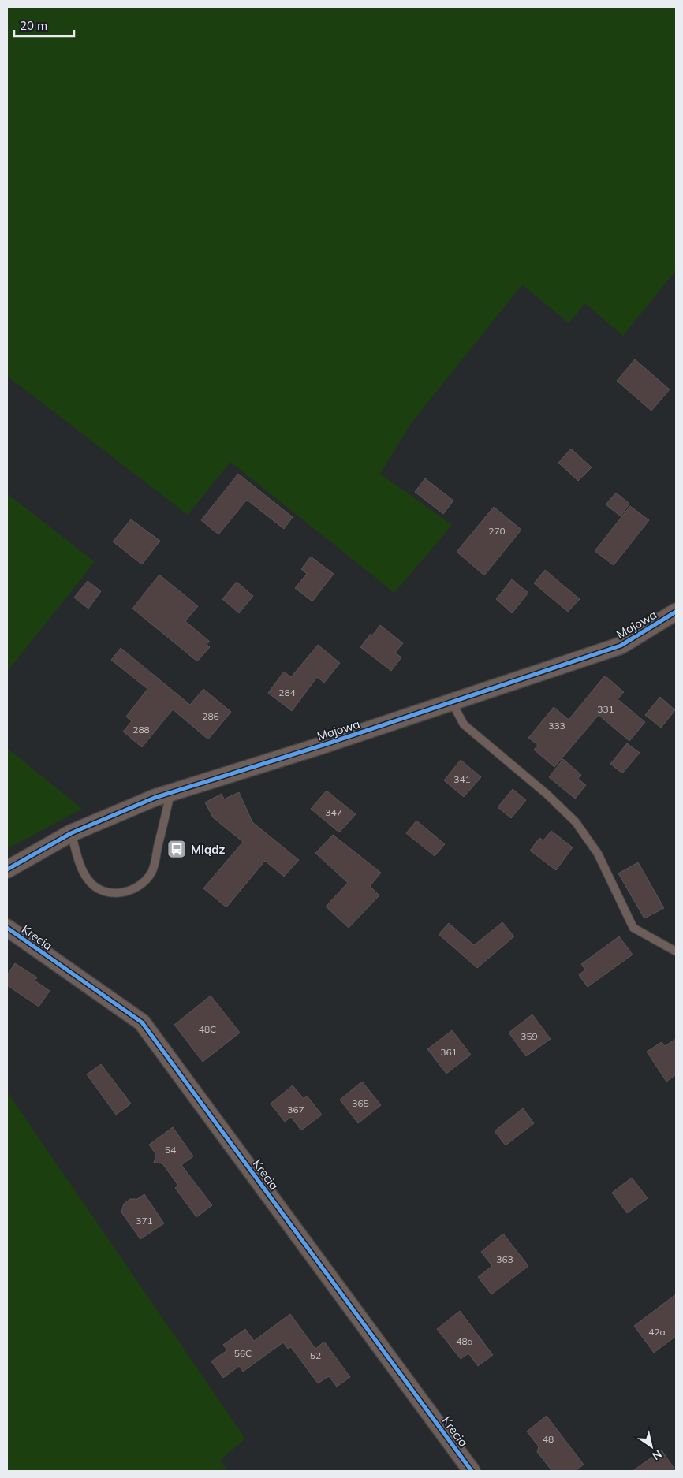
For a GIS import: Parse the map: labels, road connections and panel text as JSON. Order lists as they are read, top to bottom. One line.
{"streets":{"street":["Majowa","Krecia"]},"places":{"bus stop":["Mlądz"]},"house_numbers":["270","284","331","286","333","288","341","347","48C","359","361","365","367","54","371","363","42a","48a","56C","52","48"],"scale_bar":"20 m","north":"bottom right"}
